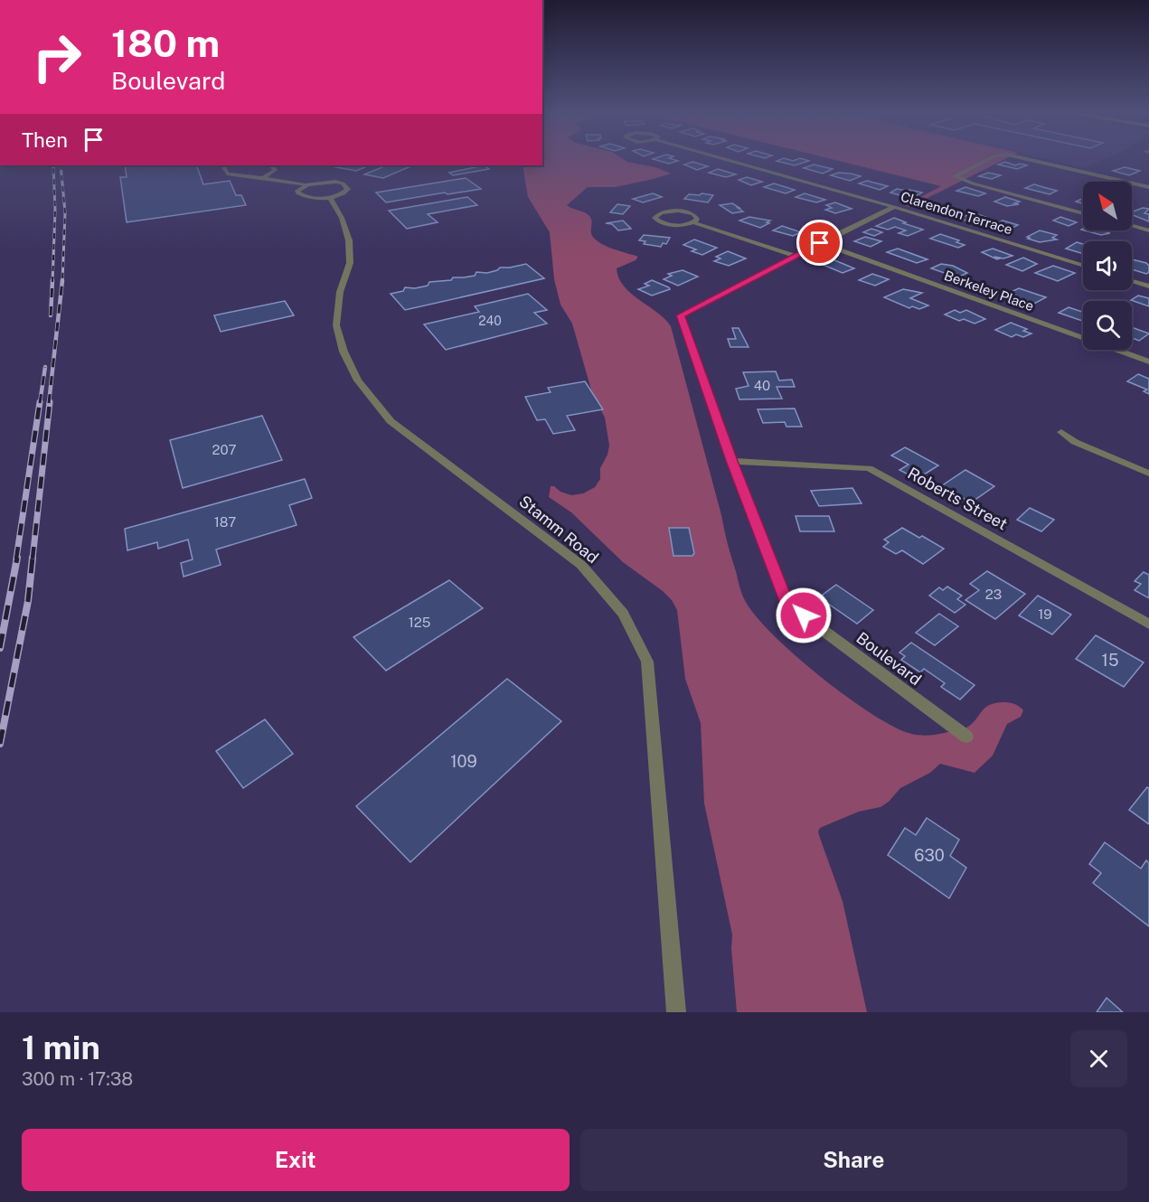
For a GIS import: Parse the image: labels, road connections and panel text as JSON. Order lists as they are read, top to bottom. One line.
{"streets":{"street":["Clarendon Terrace","Berkeley Place","Roberts Street","Stamm Road","Boulevard"]},"crossings":[["Clarendon Terrace","Boulevard"],["Berkeley Place","Boulevard"],["Roberts Street","Boulevard"]],"house_numbers":["240","40","207","187","23","19","125","15","109","630"],"north":"top left","page":{"turn":["180 m","Boulevard"],"then":"Then","heading":["1 min","300 m · 17:38"],"buttons":["Exit","Share"]}}
